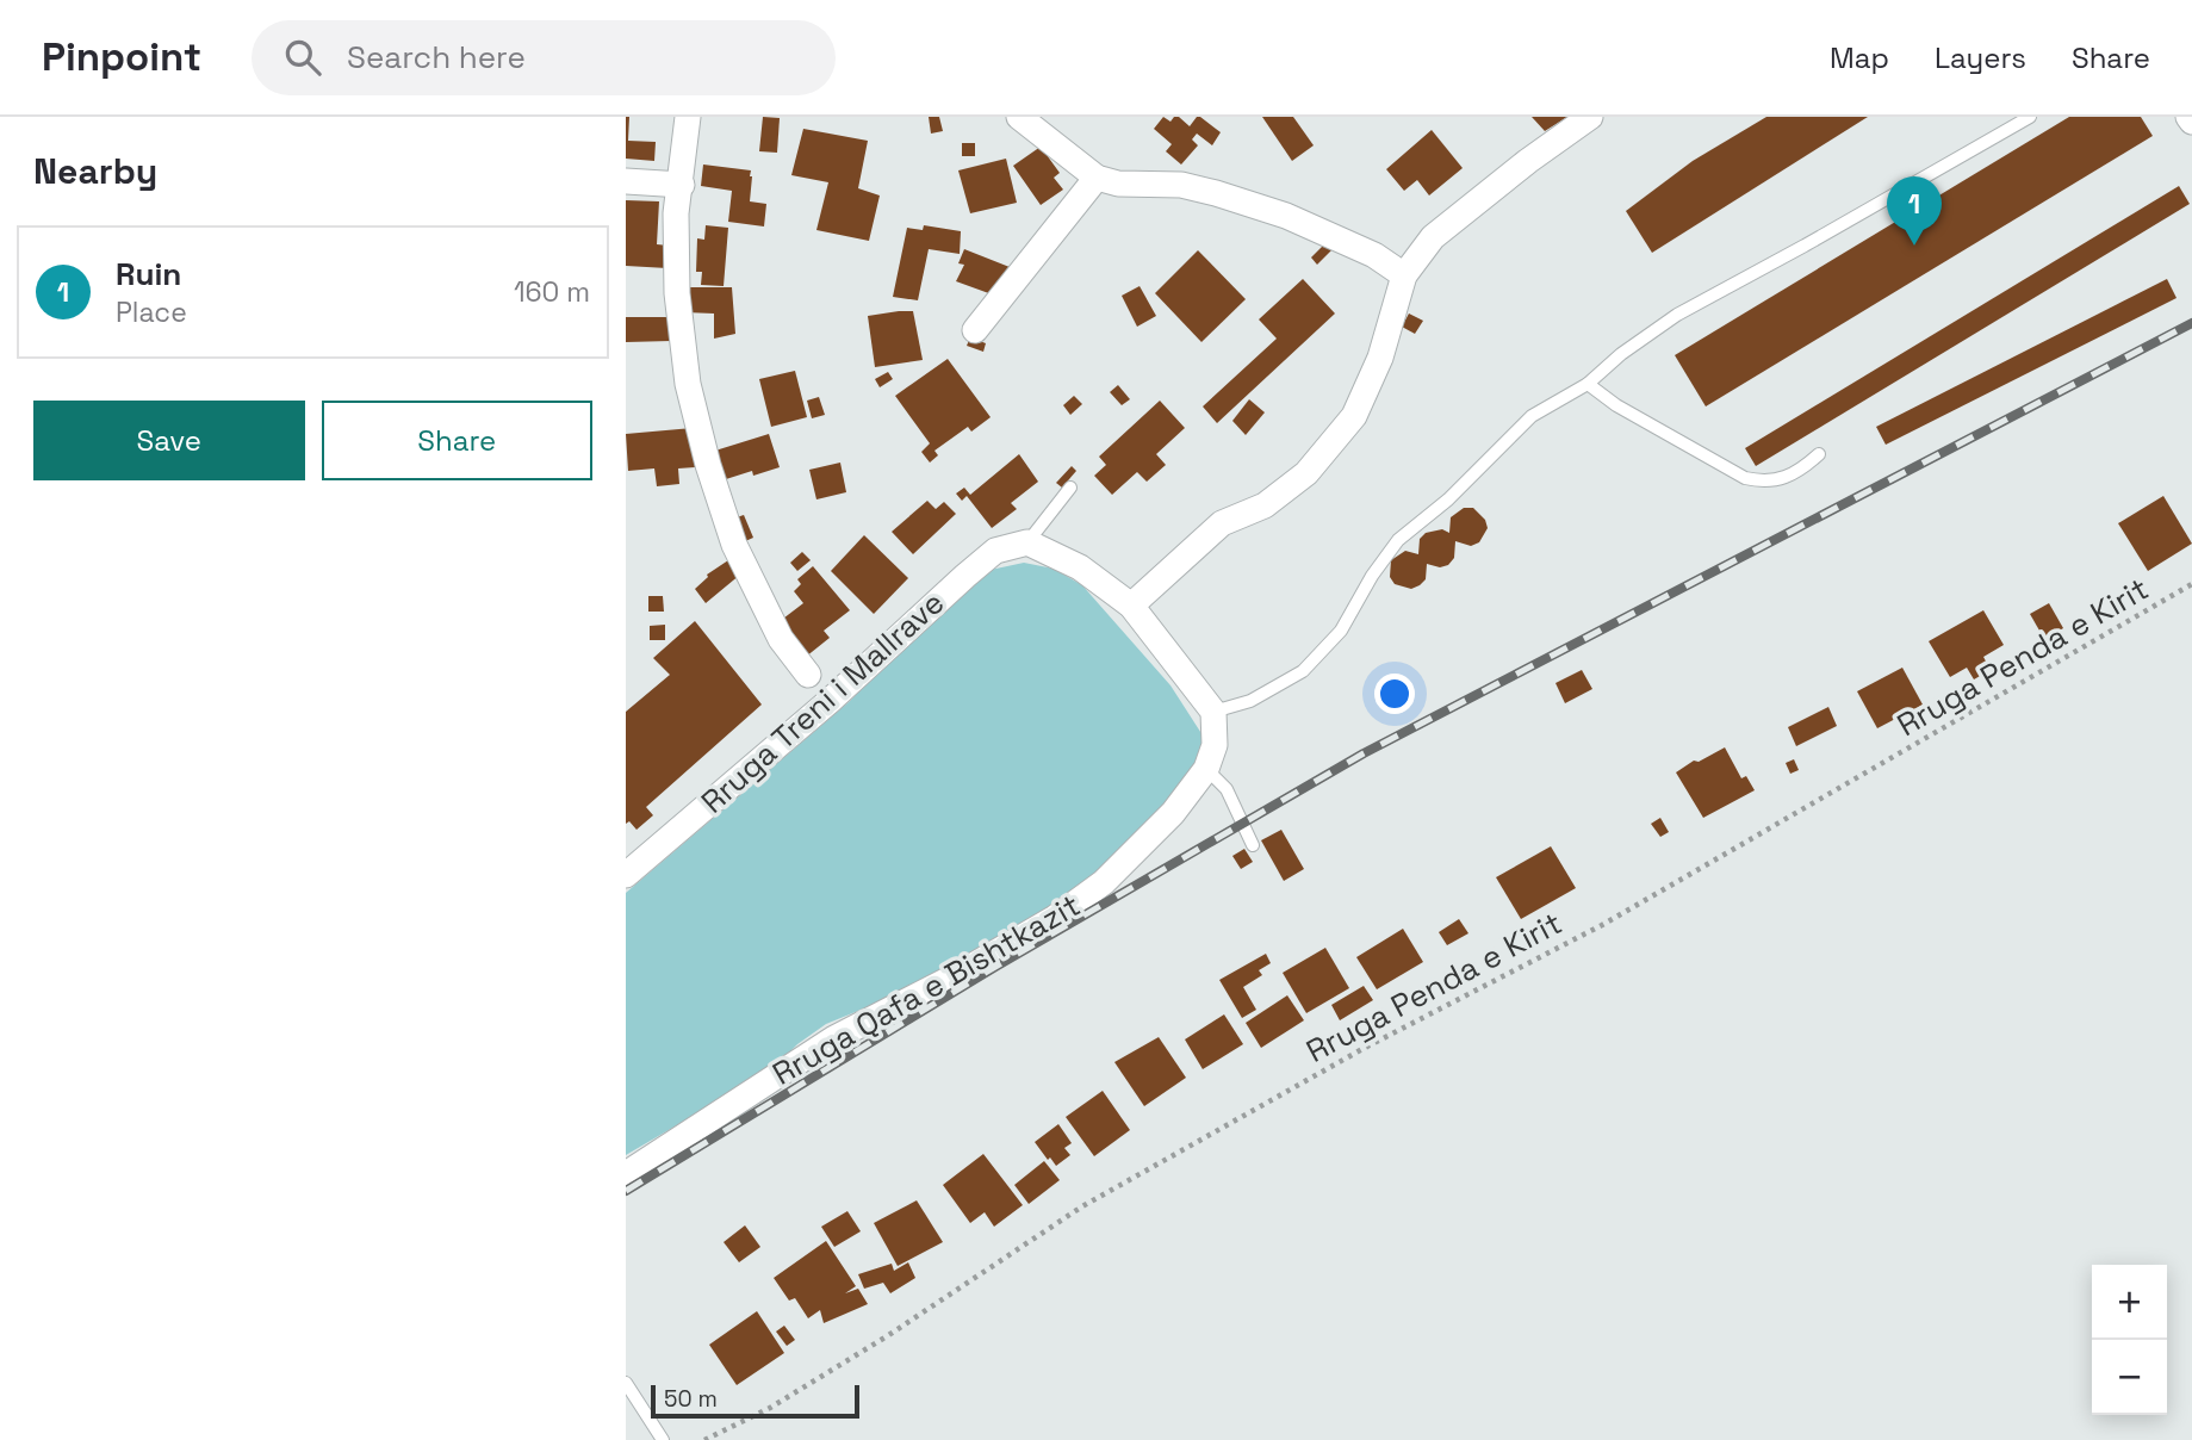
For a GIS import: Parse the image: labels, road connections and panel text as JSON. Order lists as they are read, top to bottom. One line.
{"streets":{"street":["Rruga Treni i Mallrave","Rruga Qafa e Bishtkazit"],"path":["Rruga Penda e Kirit"]},"scale_bar":"50 m","page":{"header":"Pinpoint","search":"Search here","nav":["Map","Layers","Share"],"heading":"Nearby","pins":"1","list":[{"mark":"1","name":"Ruin","note":"Place","value":"160 m"}],"buttons":["Save","Share"],"map_buttons":["+","−"],"scale":"50 m"}}
